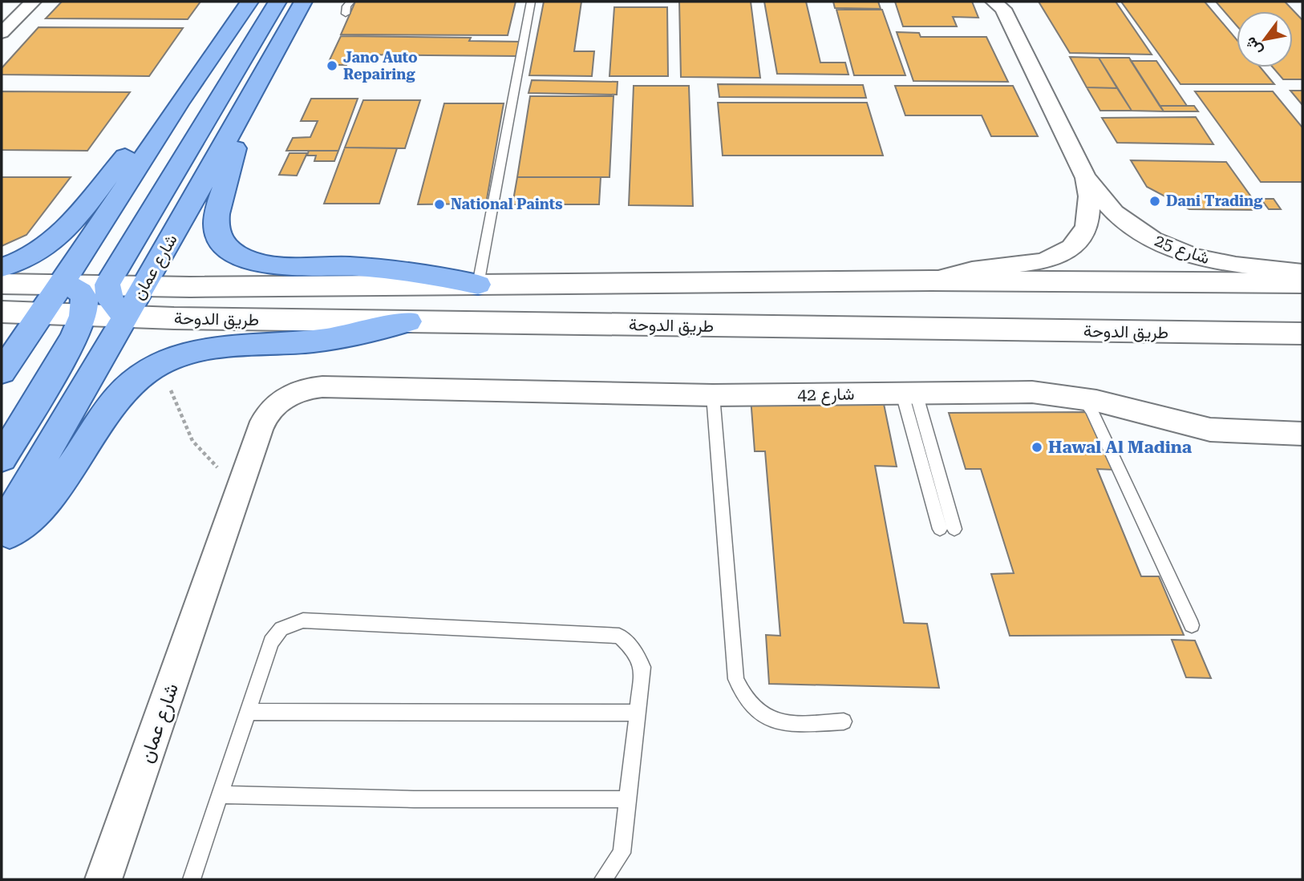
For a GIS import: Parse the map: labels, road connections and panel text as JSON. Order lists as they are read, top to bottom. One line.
{"streets":{"main road":["شارع عمان","طريق الدوحة"],"street":["شارع 25","شارع 42"]},"crossings":[["شارع 25","طريق الدوحة"],["شارع عمان","طريق الدوحة"],["شارع عمان","شارع 42"]],"places":["Jano Auto Repairing","Dani Trading","National Paints","Hawal Al Madina"],"north":"bottom left"}
